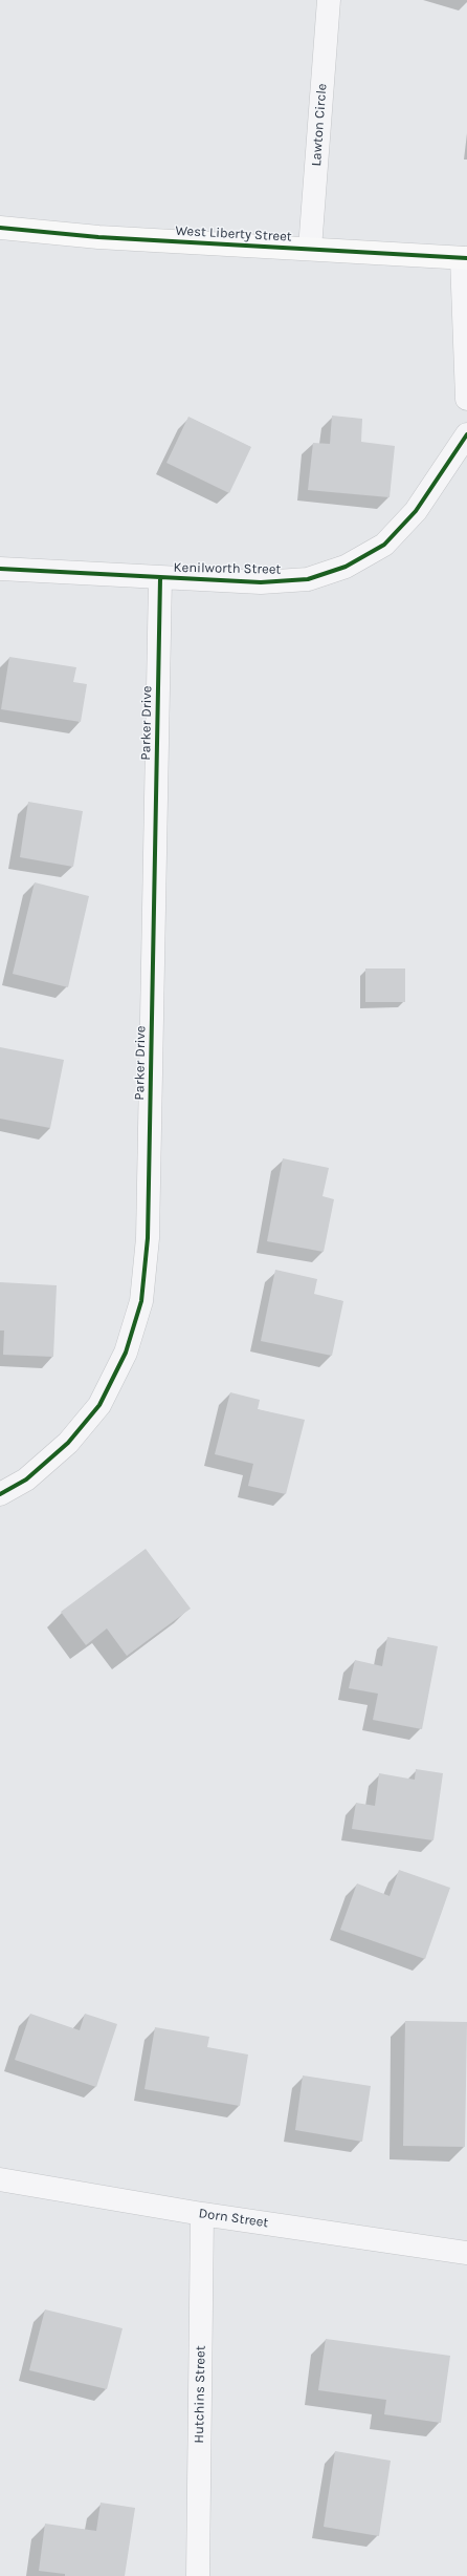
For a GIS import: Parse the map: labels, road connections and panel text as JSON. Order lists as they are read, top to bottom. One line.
{"streets":{"main road":["West Liberty Street"],"street":["Lawton Circle","Kenilworth Street","Parker Drive","Dorn Street","Hutchins Street"]},"crossings":[["Lawton Circle","West Liberty Street"],["Kenilworth Street","Parker Drive"],["Dorn Street","Hutchins Street"]]}
